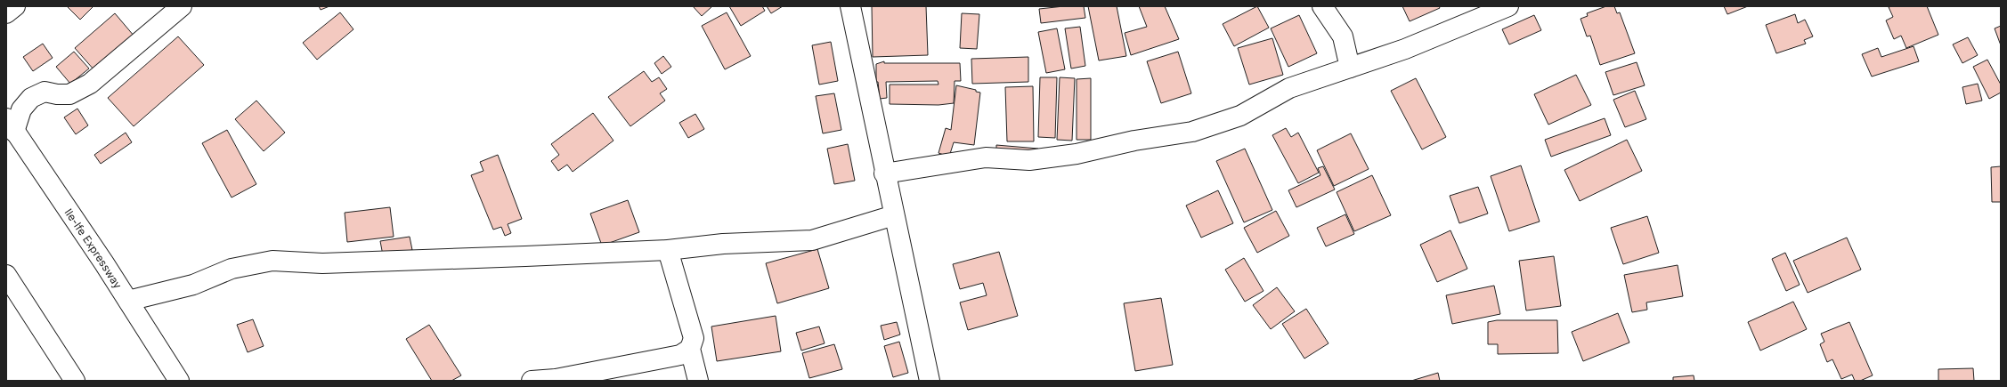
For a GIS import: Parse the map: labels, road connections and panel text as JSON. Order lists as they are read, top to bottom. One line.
{"streets":{"street":["Ile-Ife Expressway"]}}
